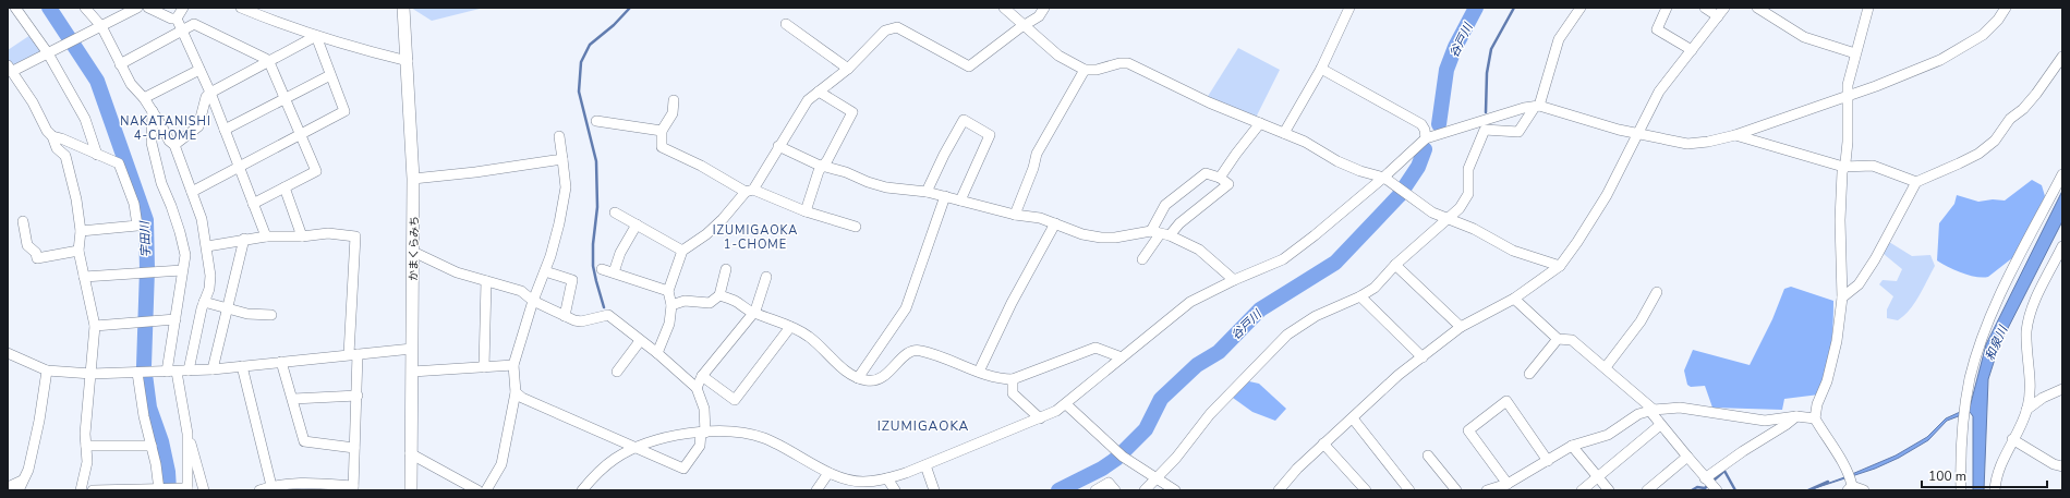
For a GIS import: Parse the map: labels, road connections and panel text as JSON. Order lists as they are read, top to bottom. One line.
{"streets":{"main road":["かまくらみち"]},"districts":["NAKATANISHI 4-CHOME","IZUMIGAOKA 1-CHOME","IZUMIGAOKA"],"water":["谷戸川","宇田川","和泉川"],"scale_bar":"100 m"}
